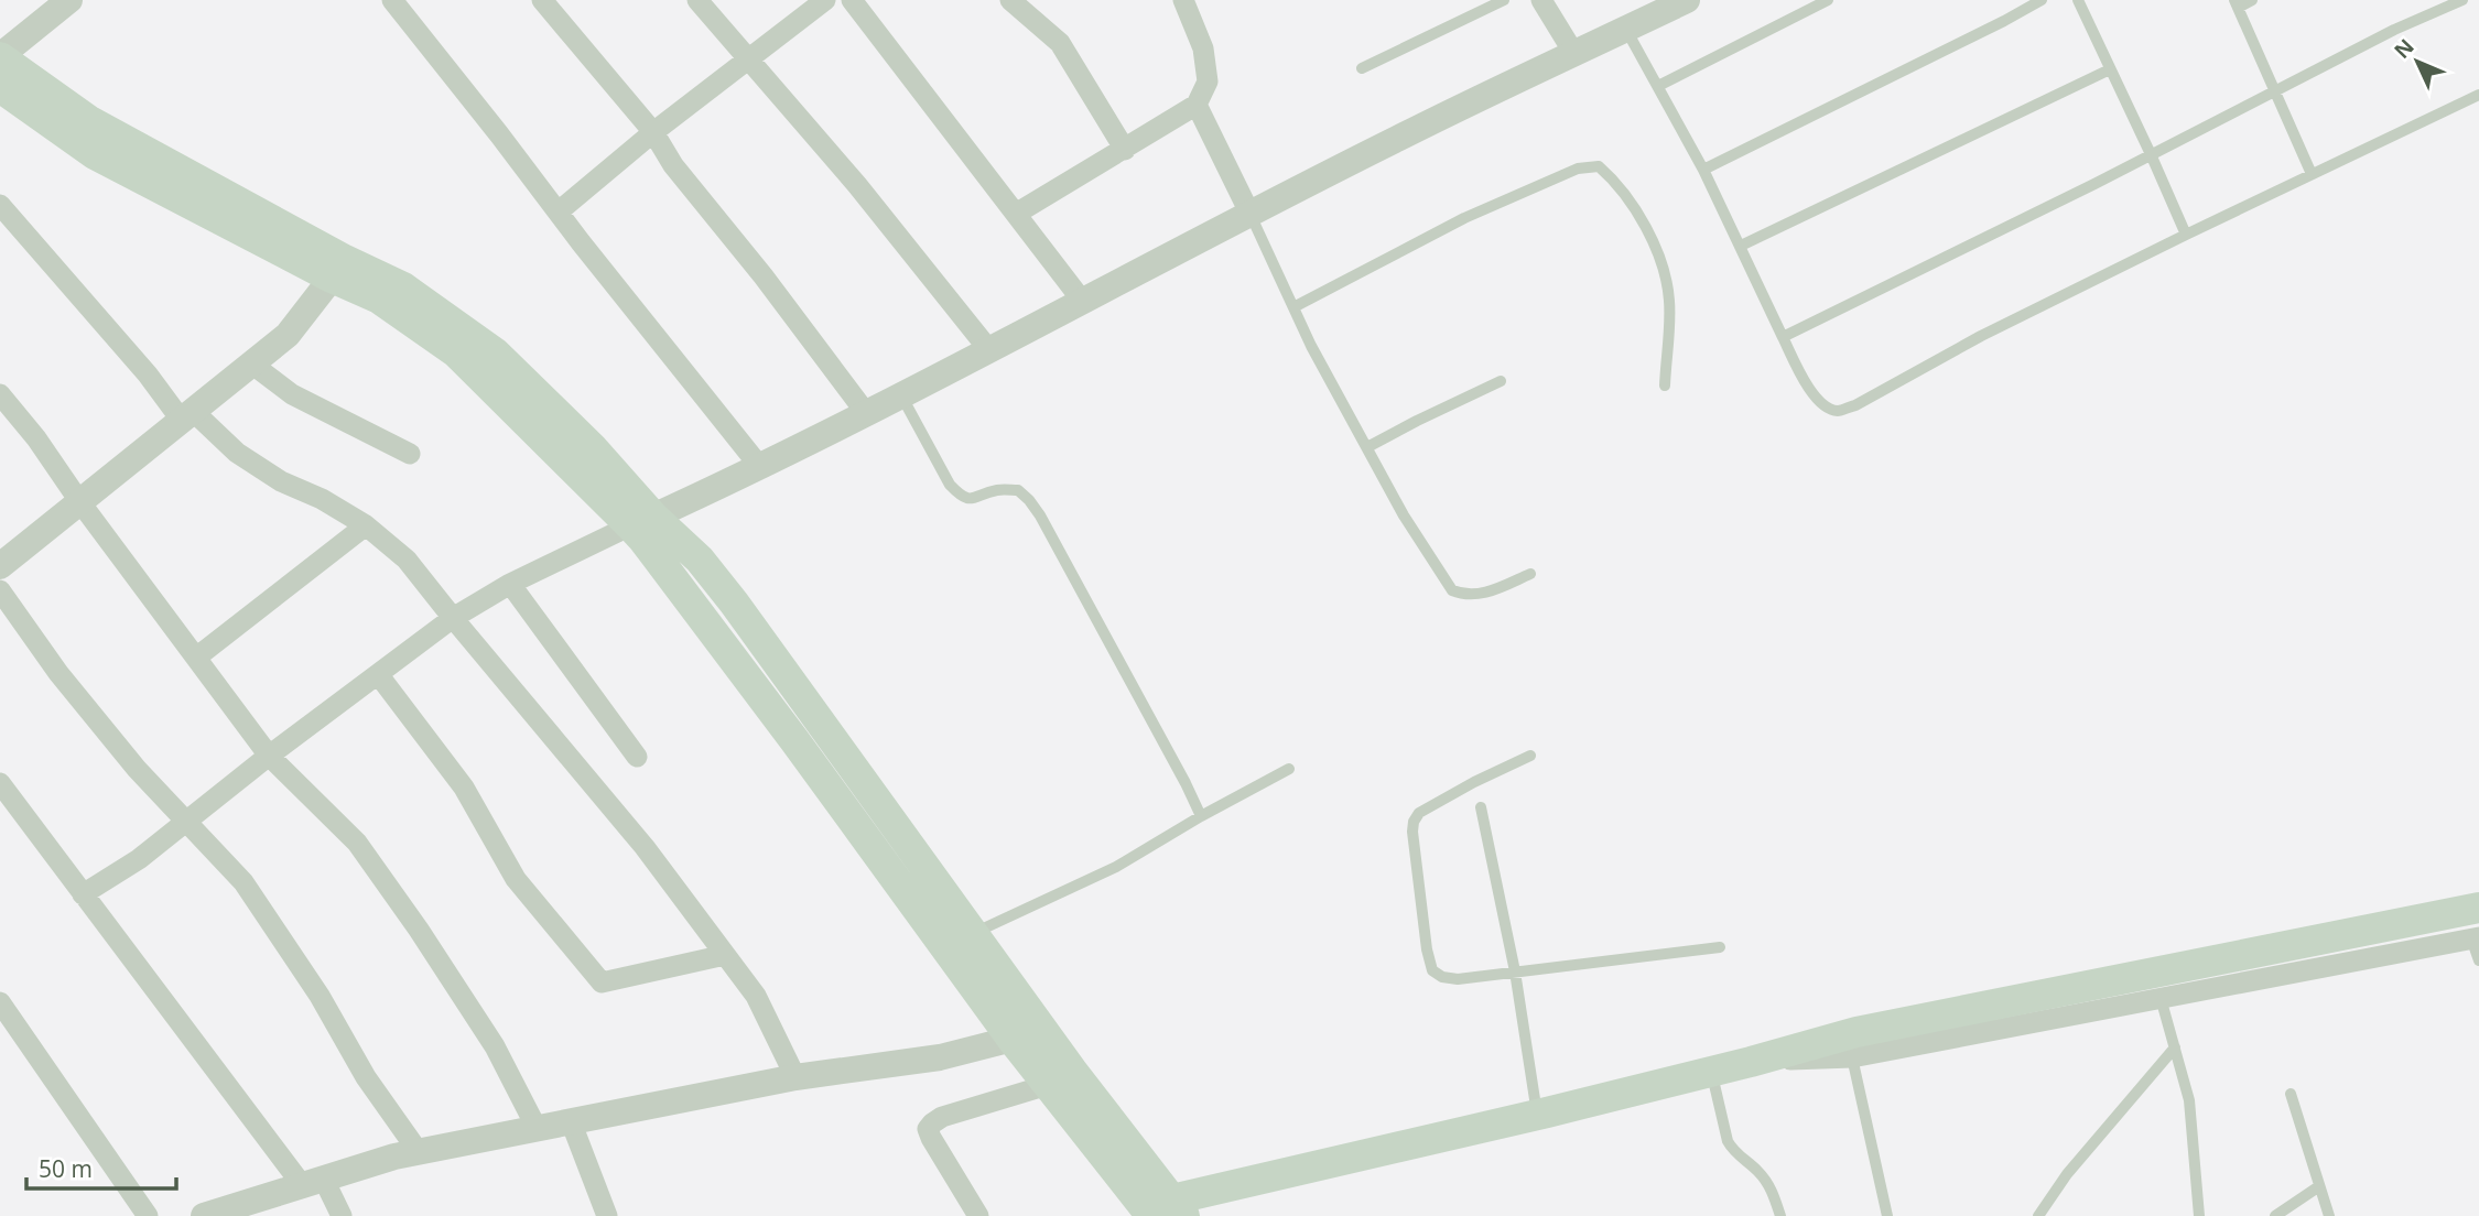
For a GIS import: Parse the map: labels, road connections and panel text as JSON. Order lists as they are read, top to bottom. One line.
{"scale_bar":"50 m","north":"top left"}
